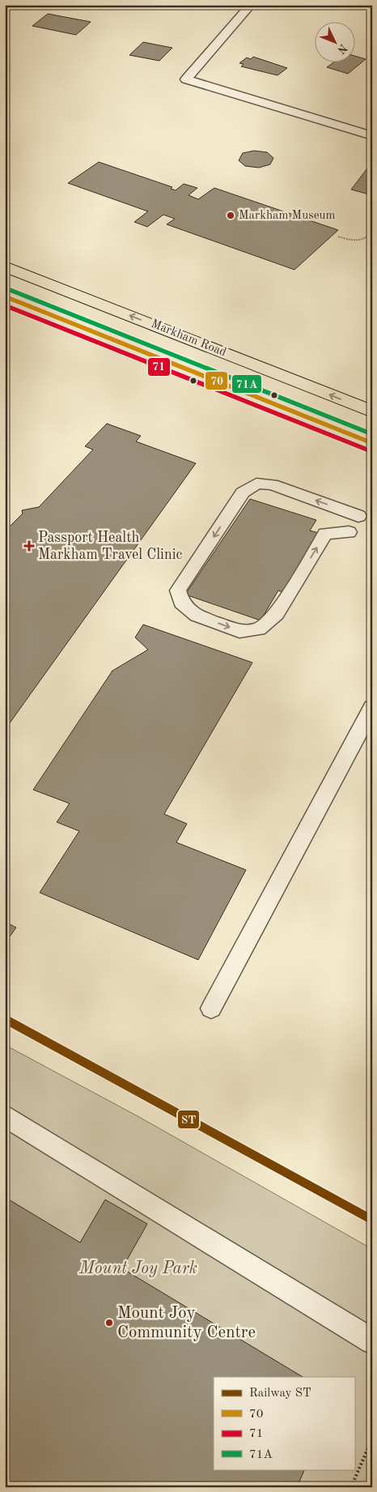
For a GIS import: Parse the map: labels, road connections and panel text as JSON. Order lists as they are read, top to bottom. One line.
{"streets":{"main road":["Markham Road"]},"parks":["Mount Joy Park"],"places":{"other":["Markham Museum","Mount Joy Community Centre"],"health":["Passport Health Markham Travel Clinic"]},"lines":["transit line 71A","transit line 70","transit line 71","rail line ST"],"legend":["Railway ST","70","71","71A"],"north":"bottom right"}
